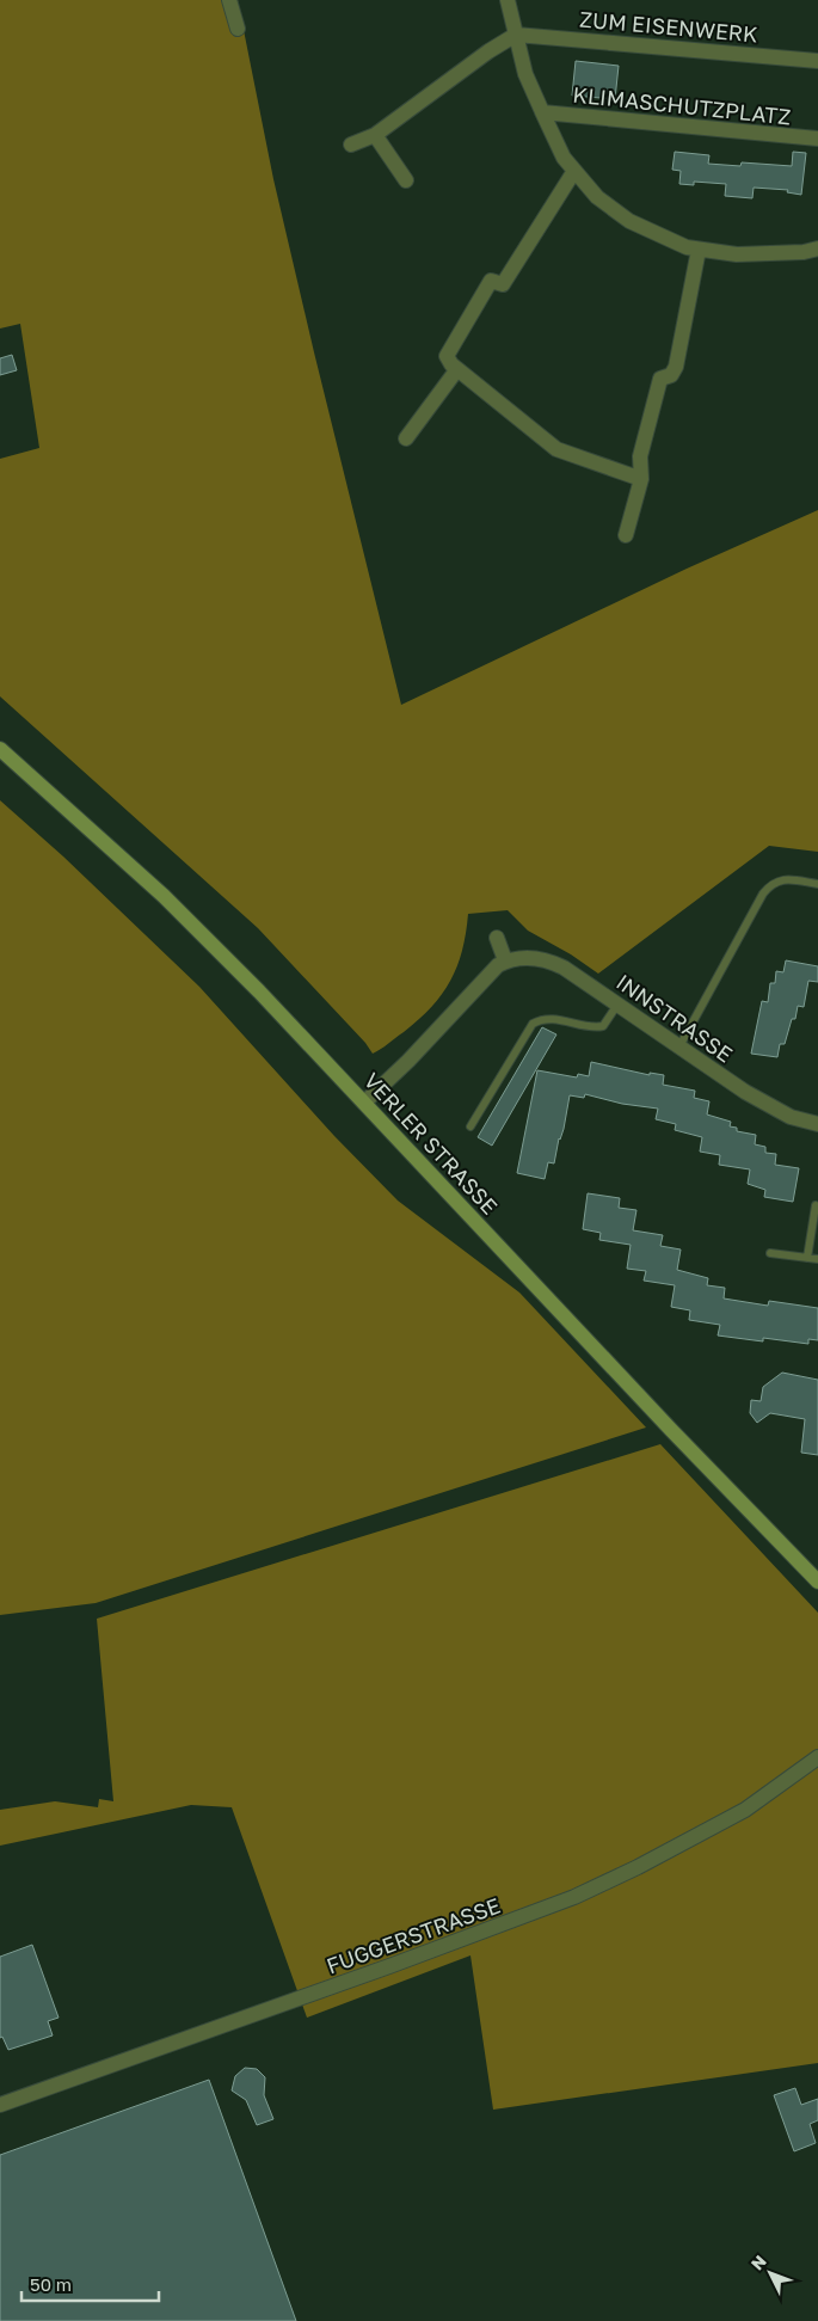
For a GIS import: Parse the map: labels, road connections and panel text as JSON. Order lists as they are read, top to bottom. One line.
{"streets":{"main road":["VERLER STRASSE"],"street":["ZUM EISENWERK","KLIMASCHUTZPLATZ","INNSTRASSE","FUGGERSTRASSE"]},"scale_bar":"50 m","north":"top left"}
